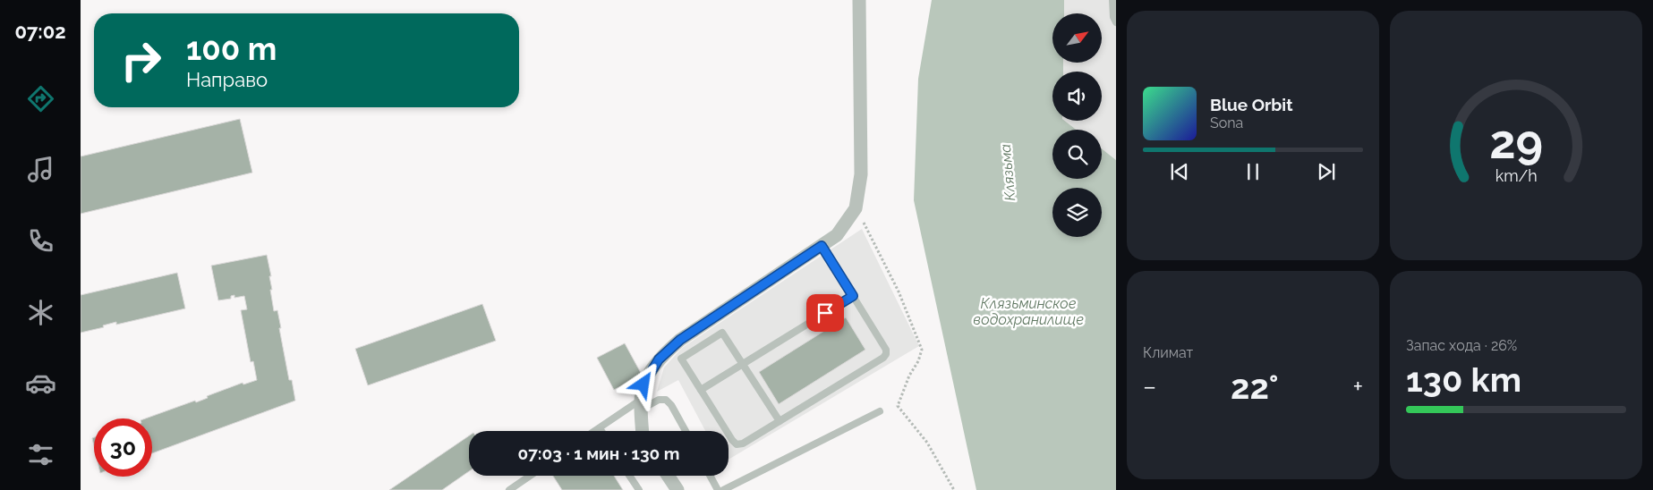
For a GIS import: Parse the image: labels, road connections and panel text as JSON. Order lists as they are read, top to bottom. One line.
{"water":["Клязьма","Клязьминское водохранилище"],"north":"top right","page":{"tabs":"07:02","turn":["100 m","Направо"],"song":["Blue Orbit","Sona"],"tile":["Климат",["Запас хода · 26%","130 km"]],"heat":["−","22°","+"],"limit":"30","trip":"07:03 · 1 мин · 130 m","gauge":["29","km/h"]}}
